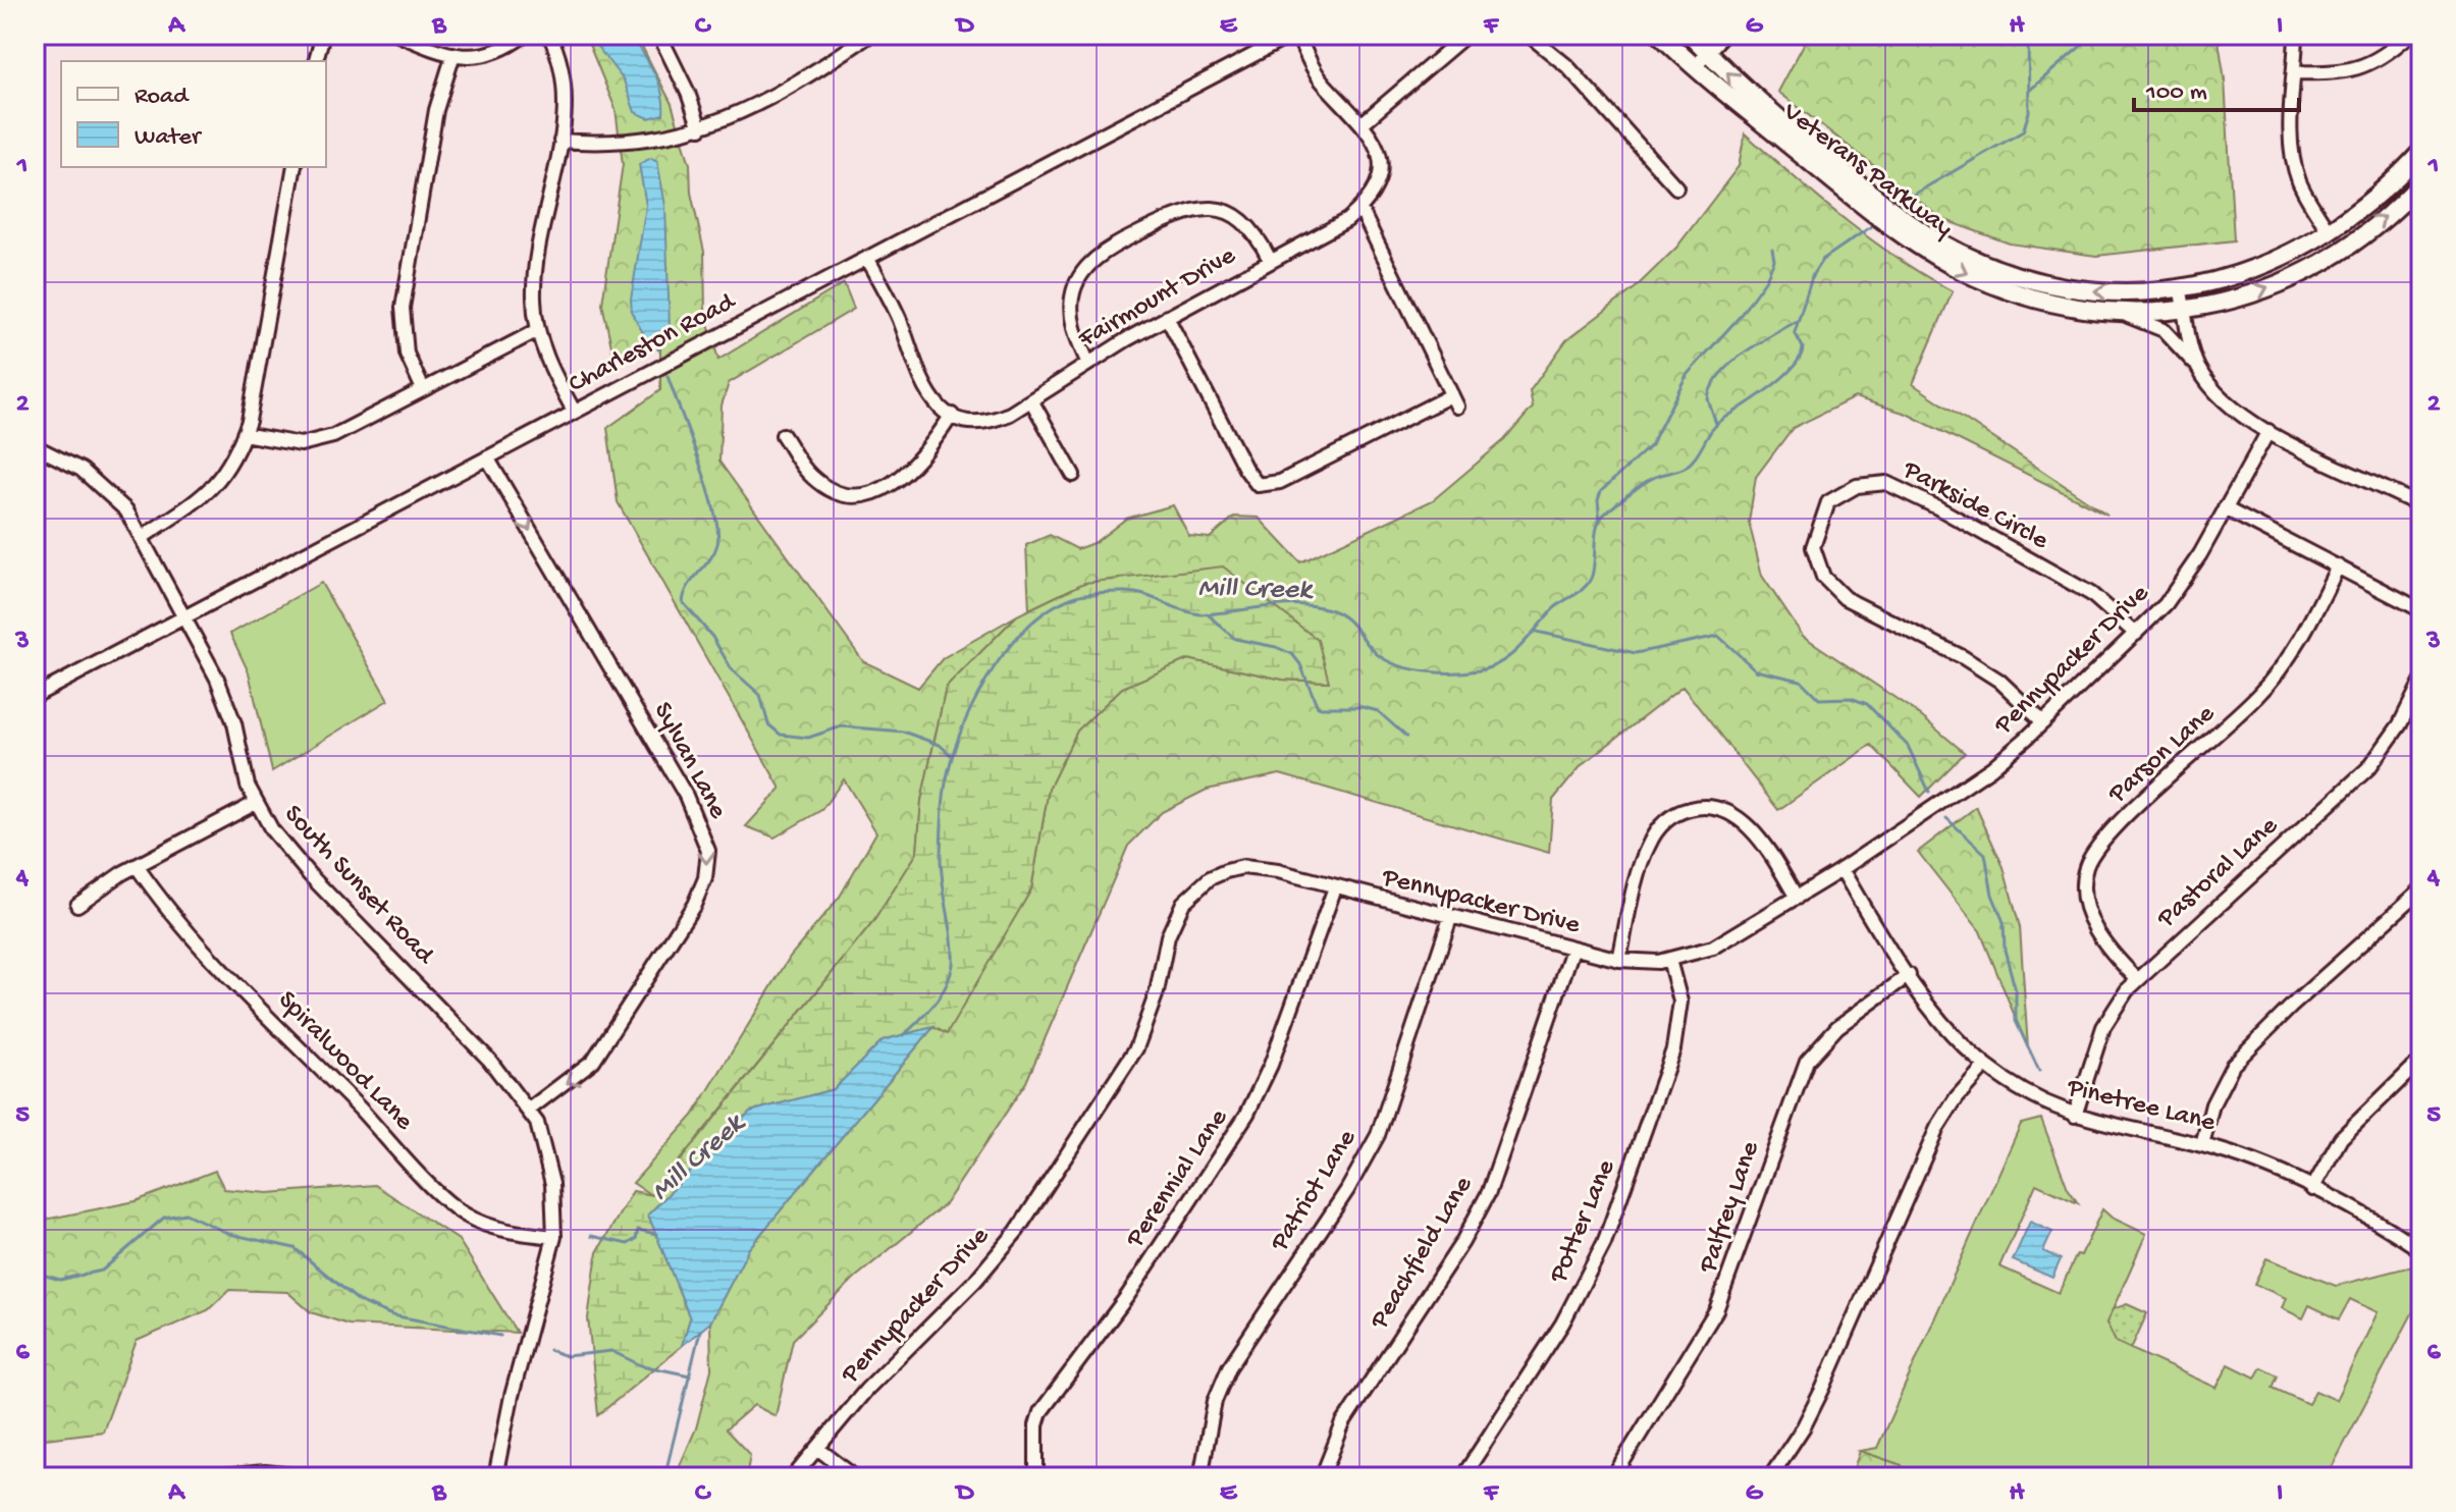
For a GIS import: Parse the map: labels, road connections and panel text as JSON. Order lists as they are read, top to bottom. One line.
{"streets":{"main road":["Veterans Parkway"],"street":["Fairmount Drive","Charleston Road","Parkside Circle","Pennypacker Drive","Parson Lane","Sylvan Lane","Pastoral Lane","South Sunset Road","Spiralwood Lane","Pinetree Lane","Perennial Lane","Patriot Lane","Palfrey Lane","Potter Lane","Peachfield Lane"]},"crossings":[["Charleston Road","Sylvan Lane"],["Charleston Road","South Sunset Road"],["Parkside Circle","Pennypacker Drive"],["Pennypacker Drive","Pinetree Lane"],["Pennypacker Drive","Perennial Lane"],["Pennypacker Drive","Patriot Lane"],["Pennypacker Drive","Potter Lane"],["Pennypacker Drive","Peachfield Lane"],["Parson Lane","Pastoral Lane"],["Sylvan Lane","South Sunset Road"],["Pastoral Lane","Pinetree Lane"],["South Sunset Road","Spiralwood Lane"],["Pinetree Lane","Palfrey Lane"]],"one_way":["Sylvan Lane"],"water":["Mill Creek"],"legend":["Road","Water"],"scale_bar":"100 m","grid":{"columns":["A","B","C","D","E","F","G","H","I"],"rows":["1","2","3","4","5","6"]}}
